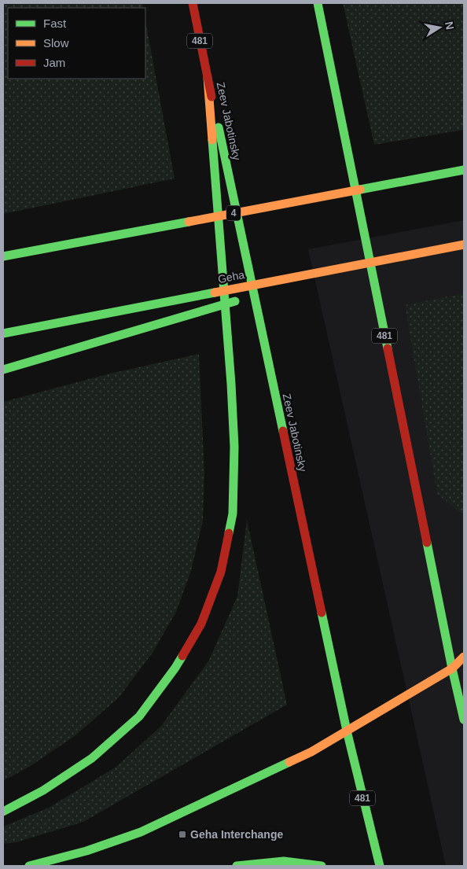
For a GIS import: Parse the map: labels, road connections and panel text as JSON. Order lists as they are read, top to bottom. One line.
{"streets":{"main road":["481","Zeev Jabotinsky","4","Geha"]},"places":{"transit":["Geha Interchange"]},"legend":["Fast","Slow","Jam"],"north":"right"}
